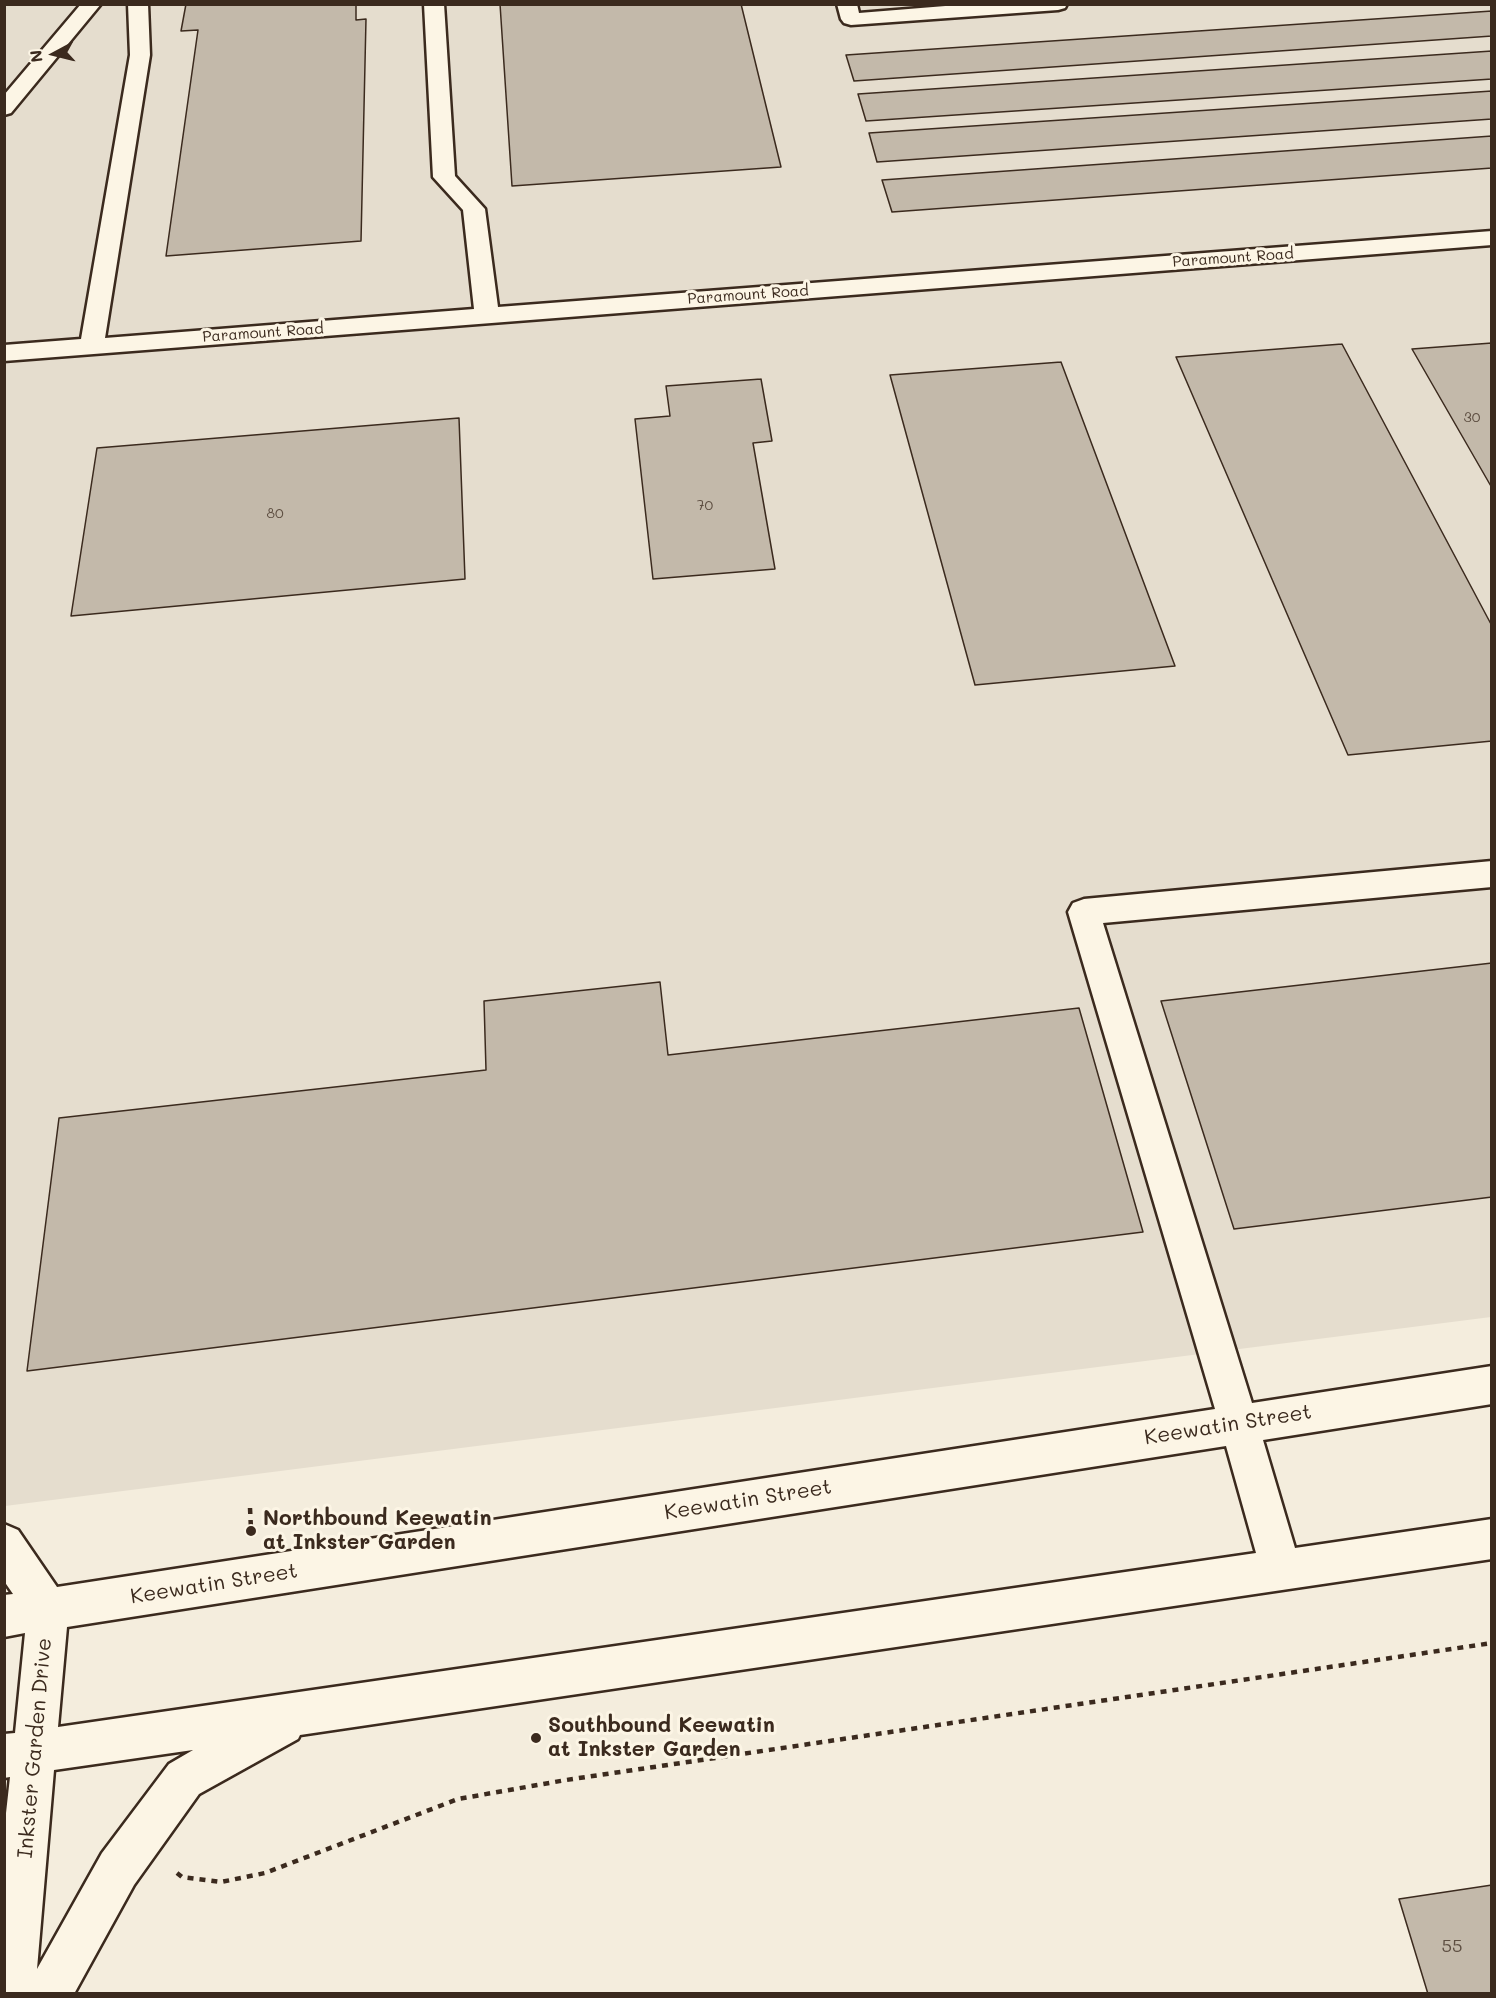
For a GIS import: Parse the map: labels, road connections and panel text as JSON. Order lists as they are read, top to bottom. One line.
{"streets":{"street":["Paramount Road","Keewatin Street","Inkster Garden Drive"]},"crossings":[["Keewatin Street","Inkster Garden Drive"]],"places":["Northbound Keewatin at Inkster Garden","Southbound Keewatin at Inkster Garden"],"house_numbers":["30","70","80","55"],"north":"left"}
